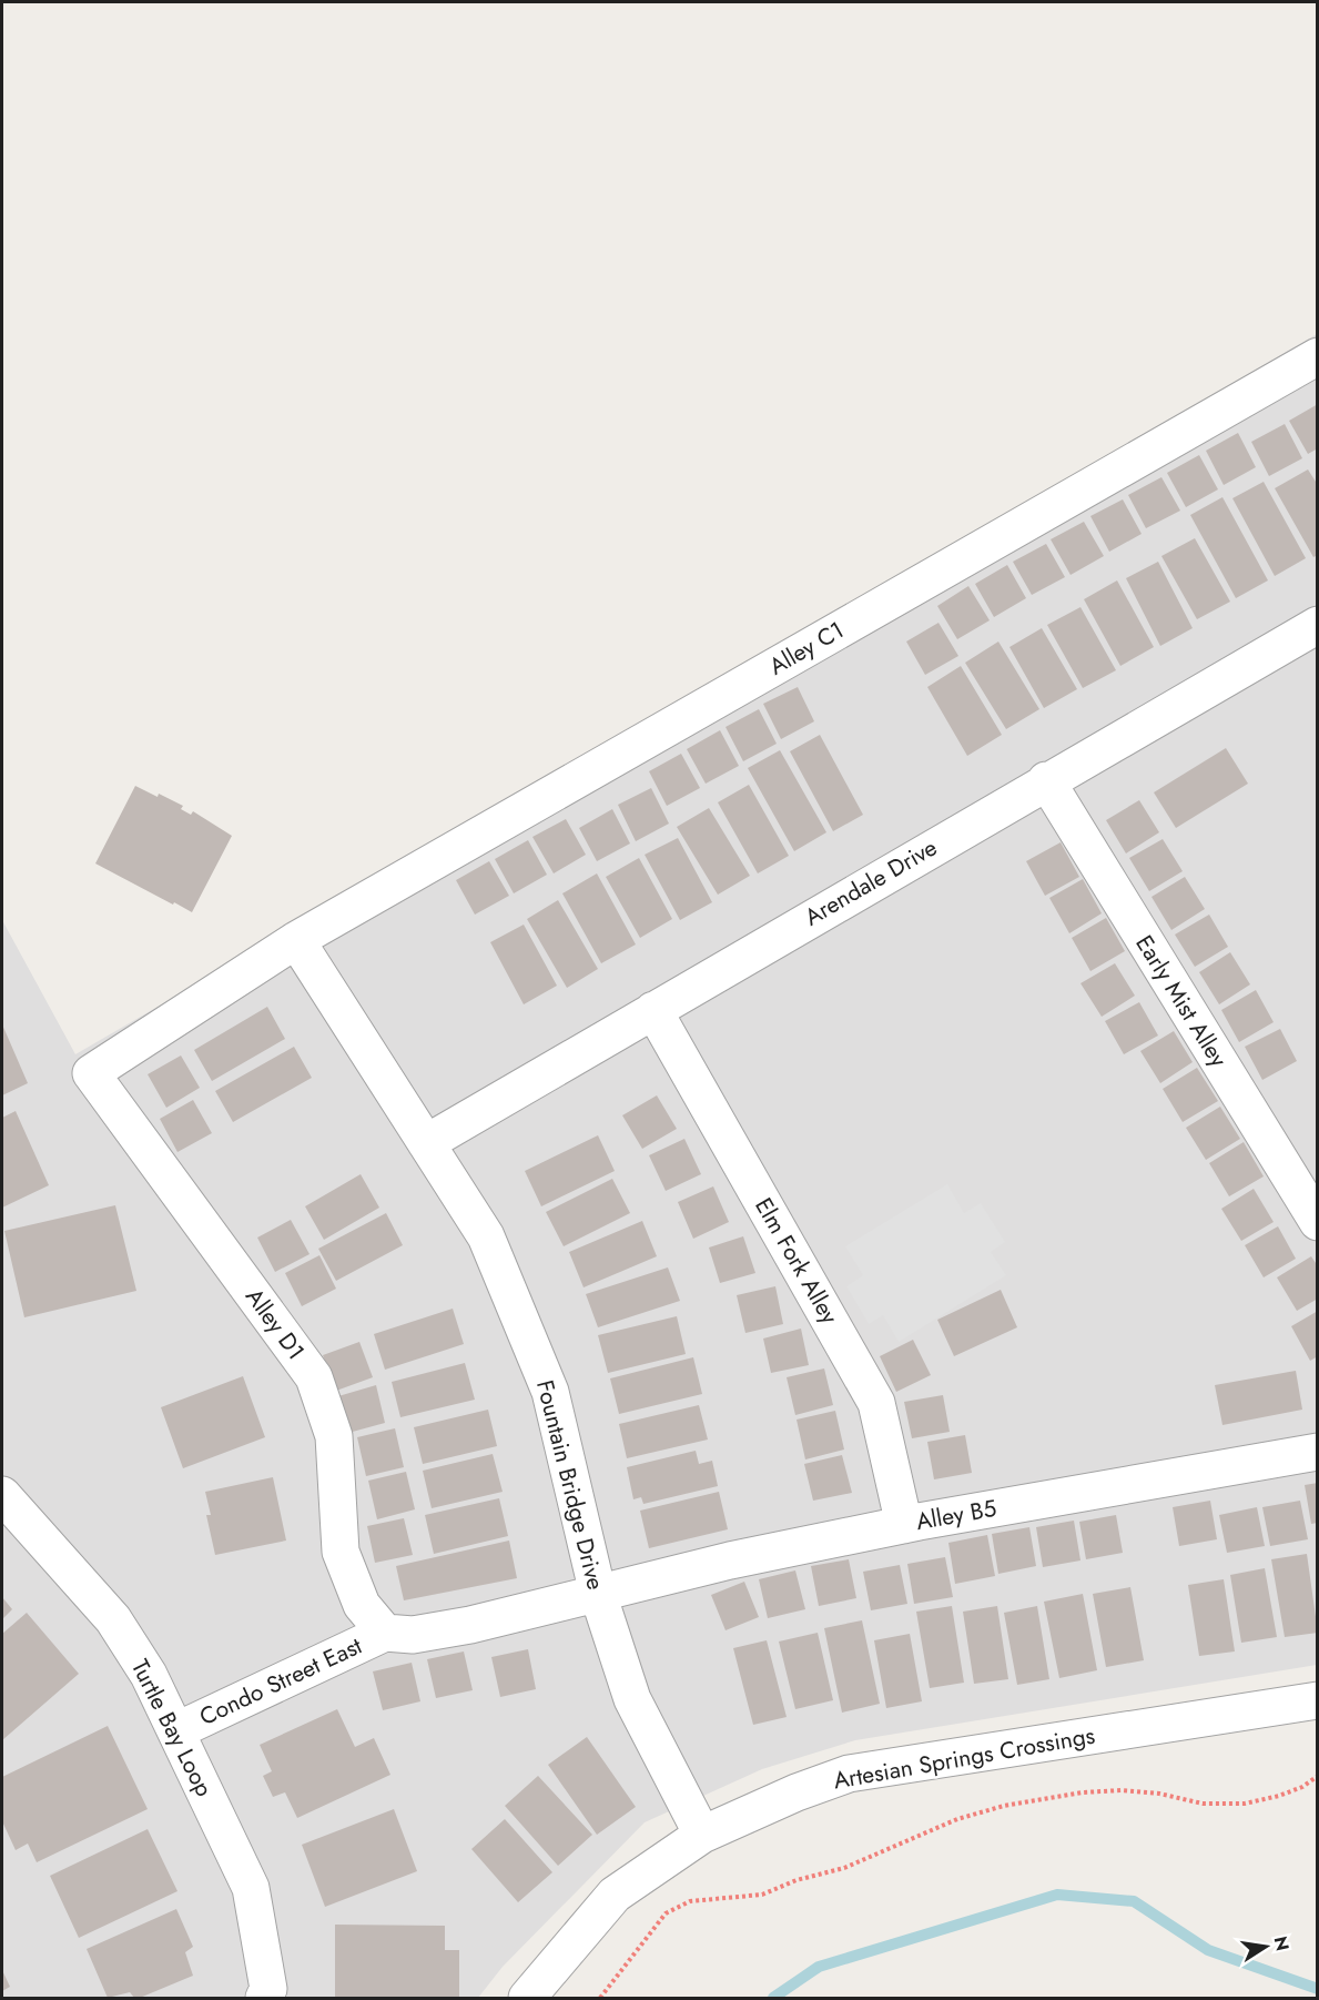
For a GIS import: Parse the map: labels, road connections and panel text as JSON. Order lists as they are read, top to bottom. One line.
{"streets":{"street":["Alley C1","Arendale Drive","Early Mist Alley","Elm Fork Alley","Alley D1","Fountain Bridge Drive","Alley B5","Condo Street East","Turtle Bay Loop","Artesian Springs Crossings"]},"crossings":[["Alley C1","Alley D1"],["Alley C1","Fountain Bridge Drive"],["Arendale Drive","Early Mist Alley"],["Arendale Drive","Elm Fork Alley"],["Arendale Drive","Fountain Bridge Drive"],["Elm Fork Alley","Alley B5"],["Alley D1","Fountain Bridge Drive"],["Alley D1","Condo Street East"],["Fountain Bridge Drive","Alley B5"],["Fountain Bridge Drive","Artesian Springs Crossings"],["Condo Street East","Turtle Bay Loop"]],"north":"right"}
